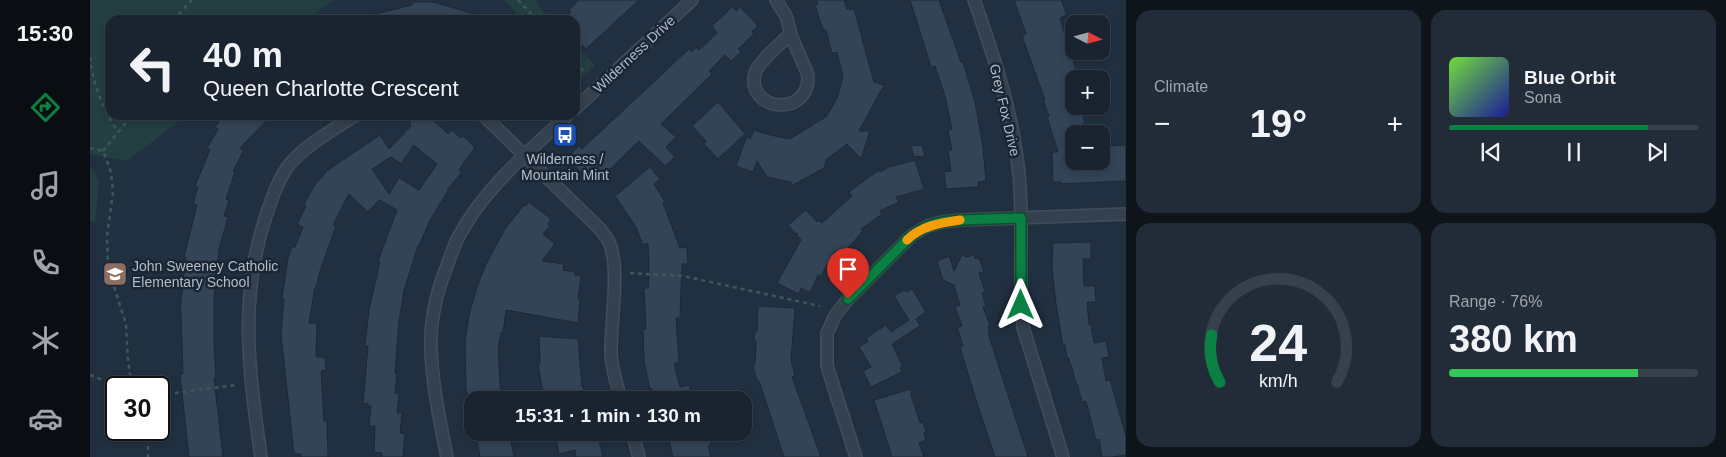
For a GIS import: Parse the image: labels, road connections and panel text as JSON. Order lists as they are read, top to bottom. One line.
{"streets":{"street":["Wilderness Drive","Grey Fox Drive"]},"places":{"bus stop":["Wilderness / Mountain Mint"],"school or university":["John Sweeney Catholic Elementary School"]},"north":"right","page":{"tabs":"15:30","tile":["Climate",["Range · 76%","380 km"]],"map_buttons":["+","−"],"turn":["40 m","Queen Charlotte Crescent"],"song":["Blue Orbit","Sona"],"heat":["−","19°","+"],"limit":"30","trip":"15:31 · 1 min · 130 m","gauge":["24","km/h"]}}
